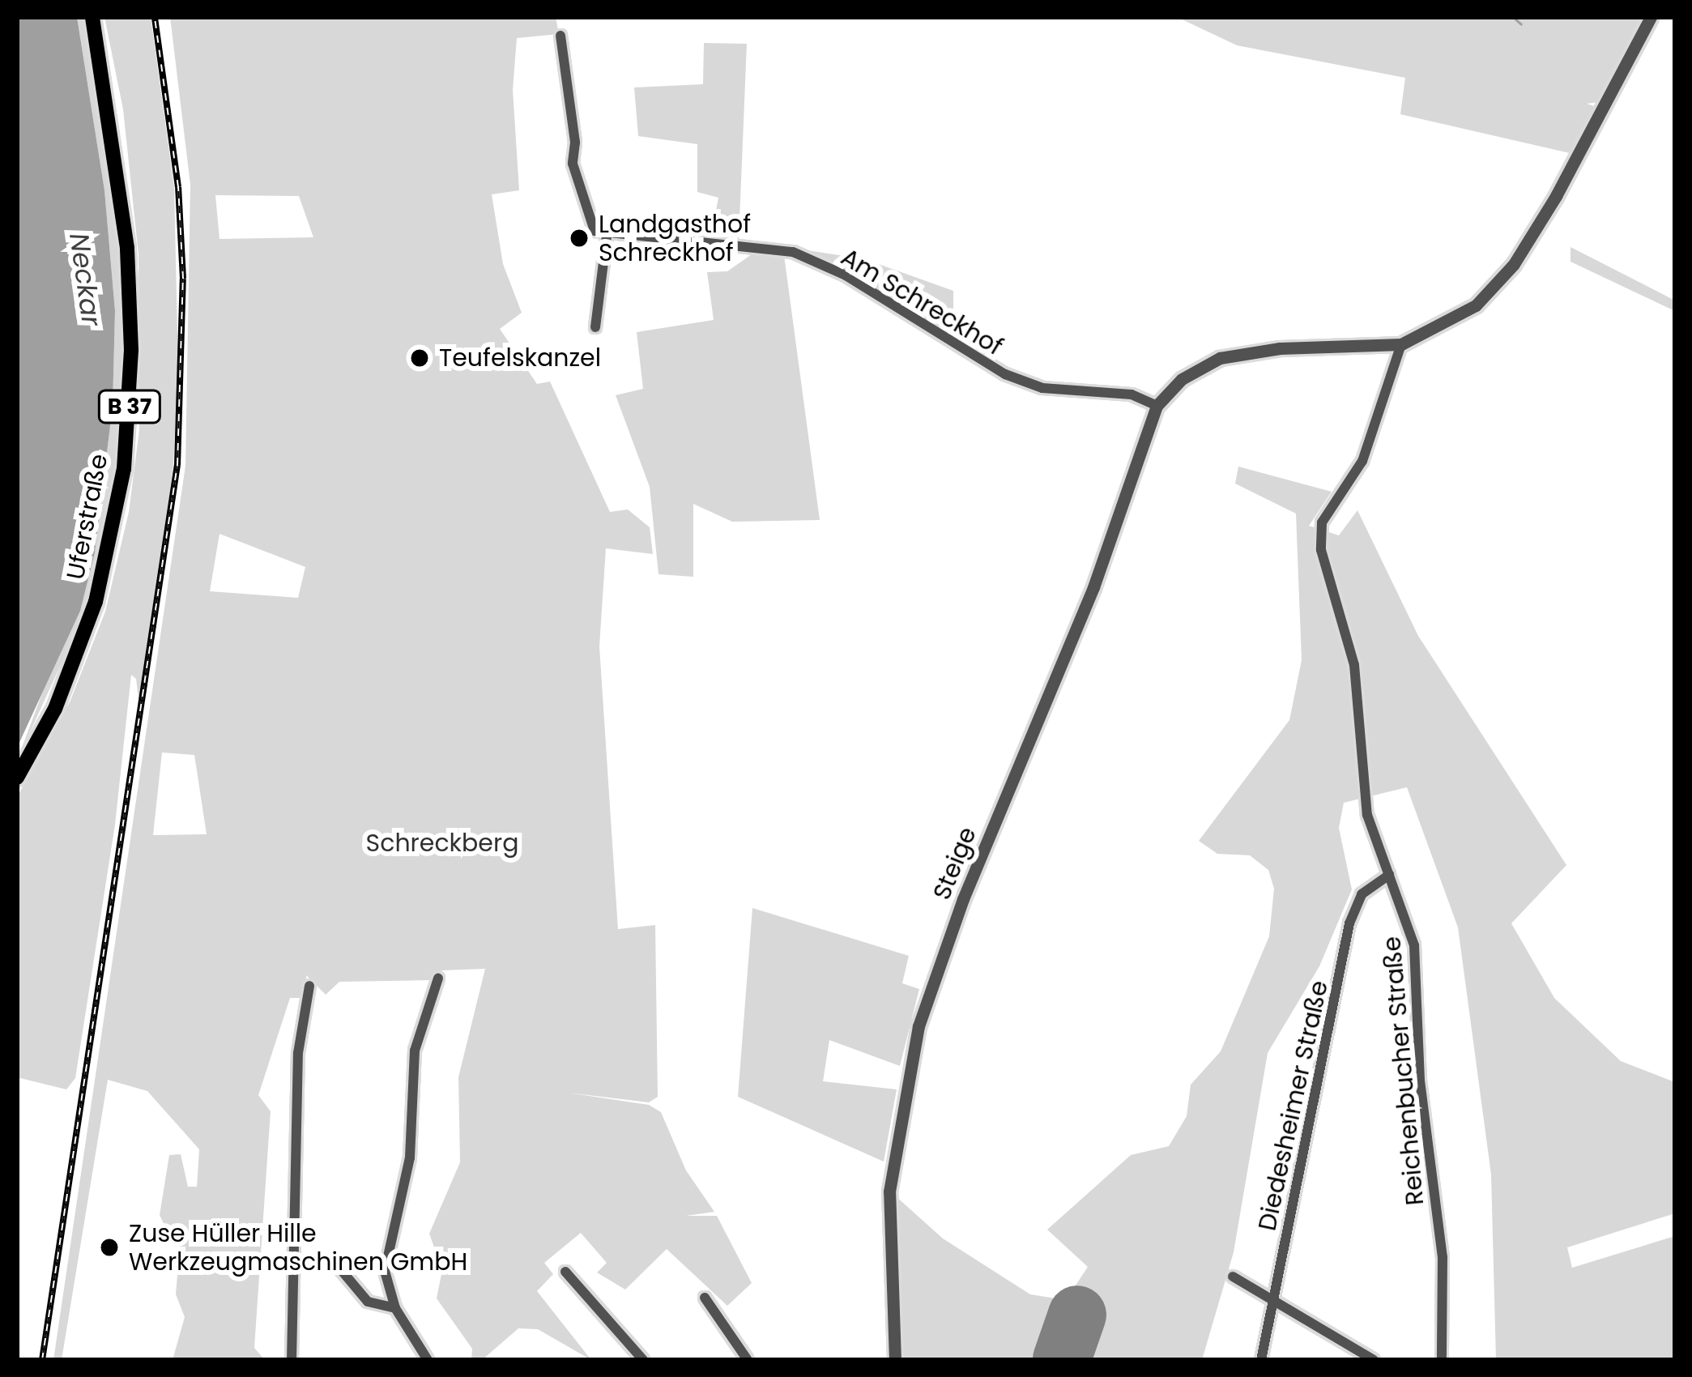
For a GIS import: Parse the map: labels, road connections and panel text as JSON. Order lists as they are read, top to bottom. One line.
{"streets":{"main road":["B 37","Uferstraße"],"street":["Am Schreckhof","Steige","Reichenbucher Straße","Diedesheimer Straße"]},"crossings":[["Am Schreckhof","Steige"],["Reichenbucher Straße","Diedesheimer Straße"]],"water":["Neckar"],"parks":["Schreckberg"],"places":["Landgasthof Schreckhof","Teufelskanzel","Zuse Hüller Hille Werkzeugmaschinen GmbH"]}
